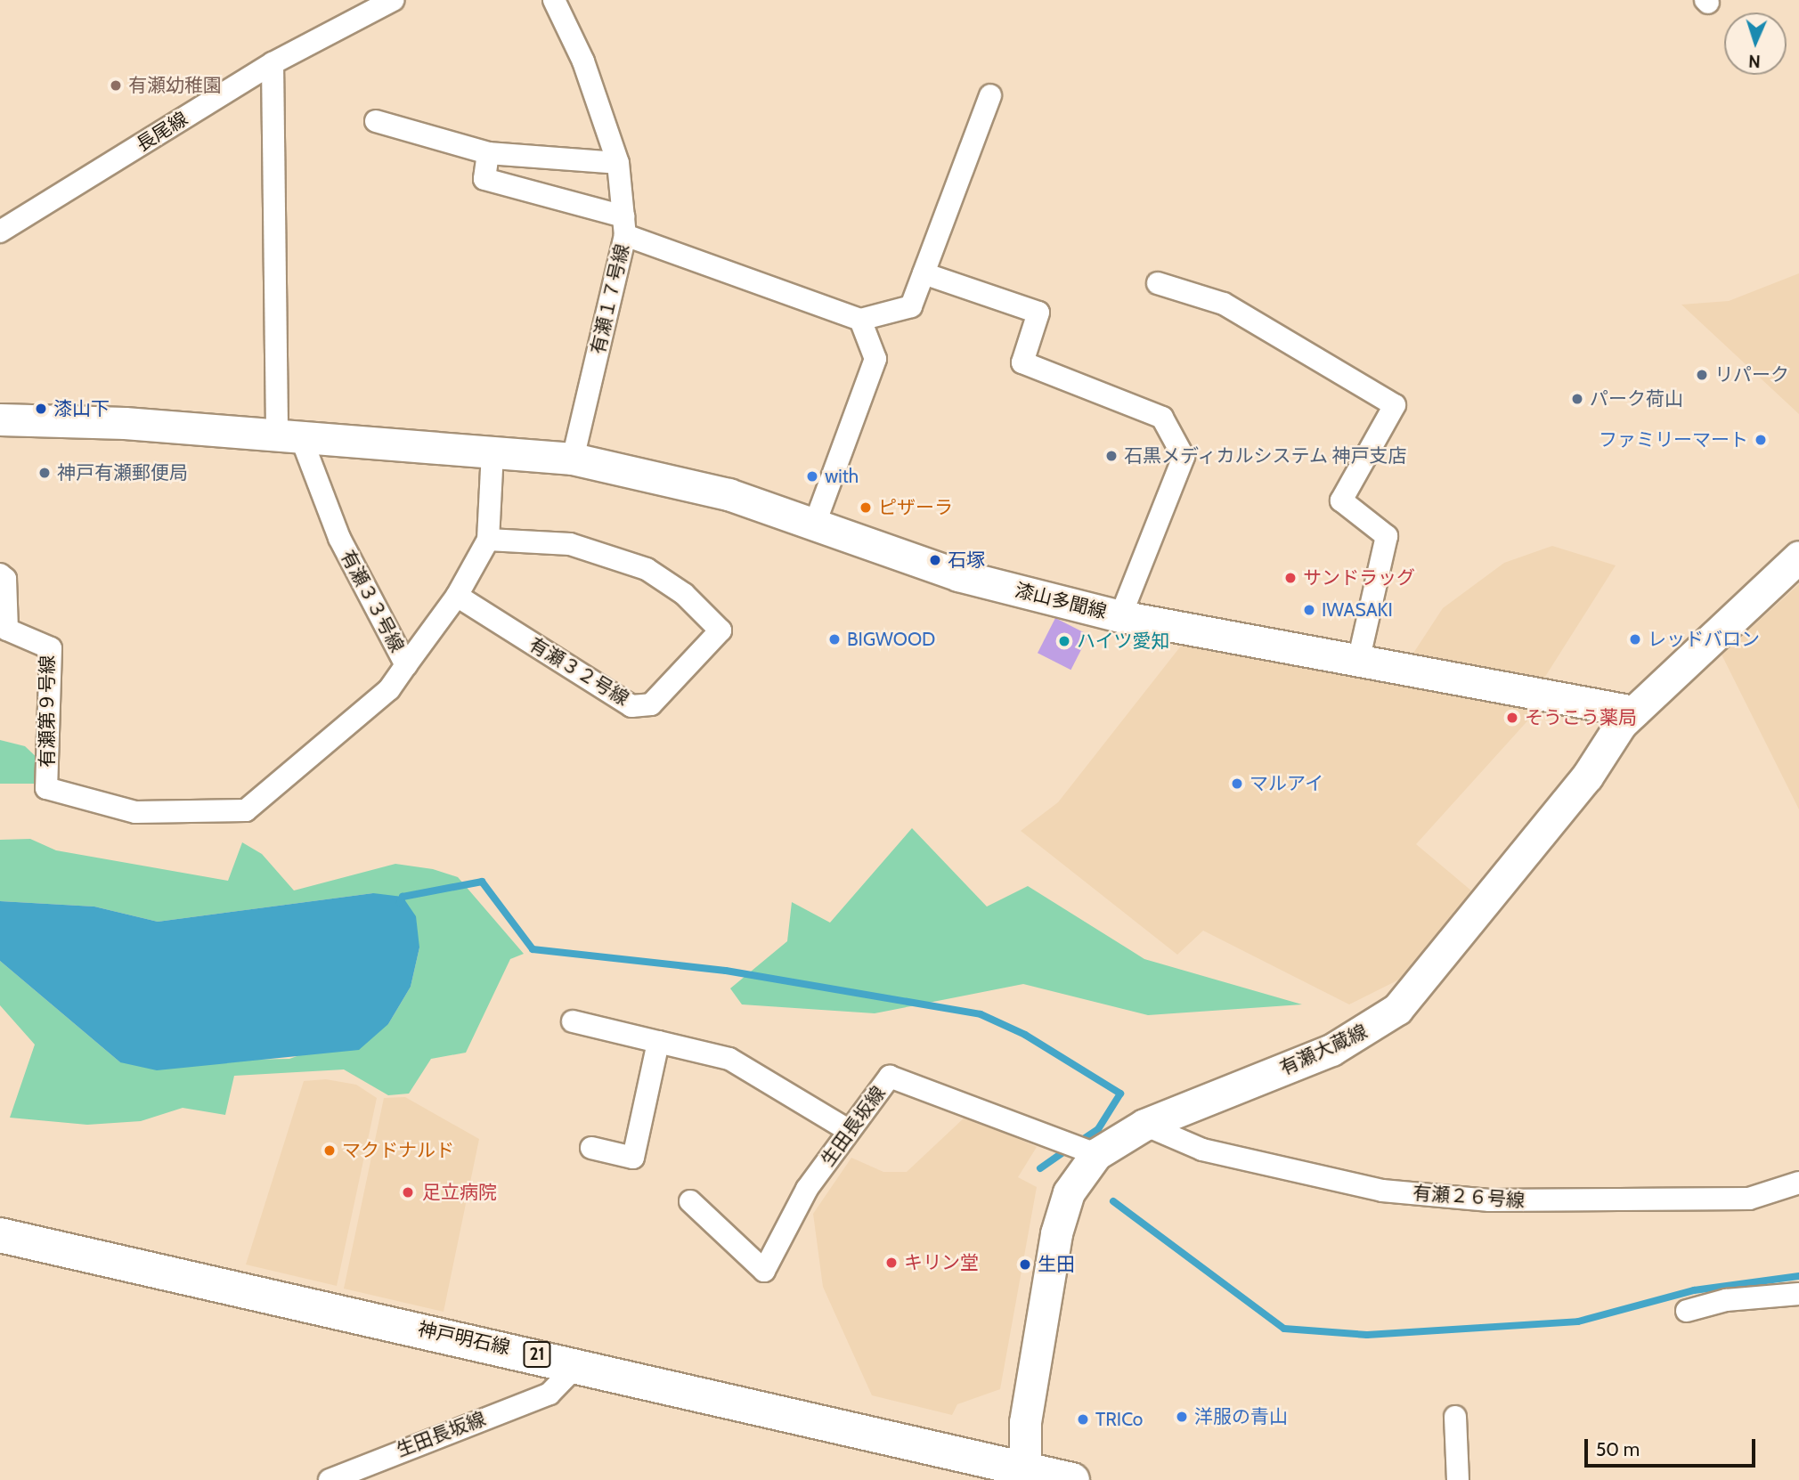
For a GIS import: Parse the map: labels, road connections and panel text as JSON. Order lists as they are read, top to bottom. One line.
{"streets":{"main road":["神戸明石線","21"],"street":["長尾線","有瀬１７号線","有瀬３３号線","漆山多聞線","有瀬３２号線","有瀬第９号線","有瀬大蔵線","生田長坂線","有瀬２６号線"]},"crossings":[["有瀬１７号線","漆山多聞線"],["有瀬３３号線","漆山多聞線"],["有瀬３３号線","有瀬第９号線"],["漆山多聞線","有瀬大蔵線"],["有瀬大蔵線","生田長坂線"],["有瀬大蔵線","有瀬２６号線"],["有瀬大蔵線","神戸明石線"],["生田長坂線","神戸明石線"]],"places":["有瀬幼稚園","リパーク","パーク荷山","漆山下","ファミリーマート","石黒メディカルシステム 神戸支店","神戸有瀬郵便局","with","ピザーラ","石塚","サンドラッグ","IWASAKI","BIGWOOD","レッドバロン","ハイツ愛知","そうこう薬局","マルアイ","マクドナルド","足立病院","キリン堂","生田","洋服の青山","TRICo"],"scale_bar":"50 m","north":"bottom"}
